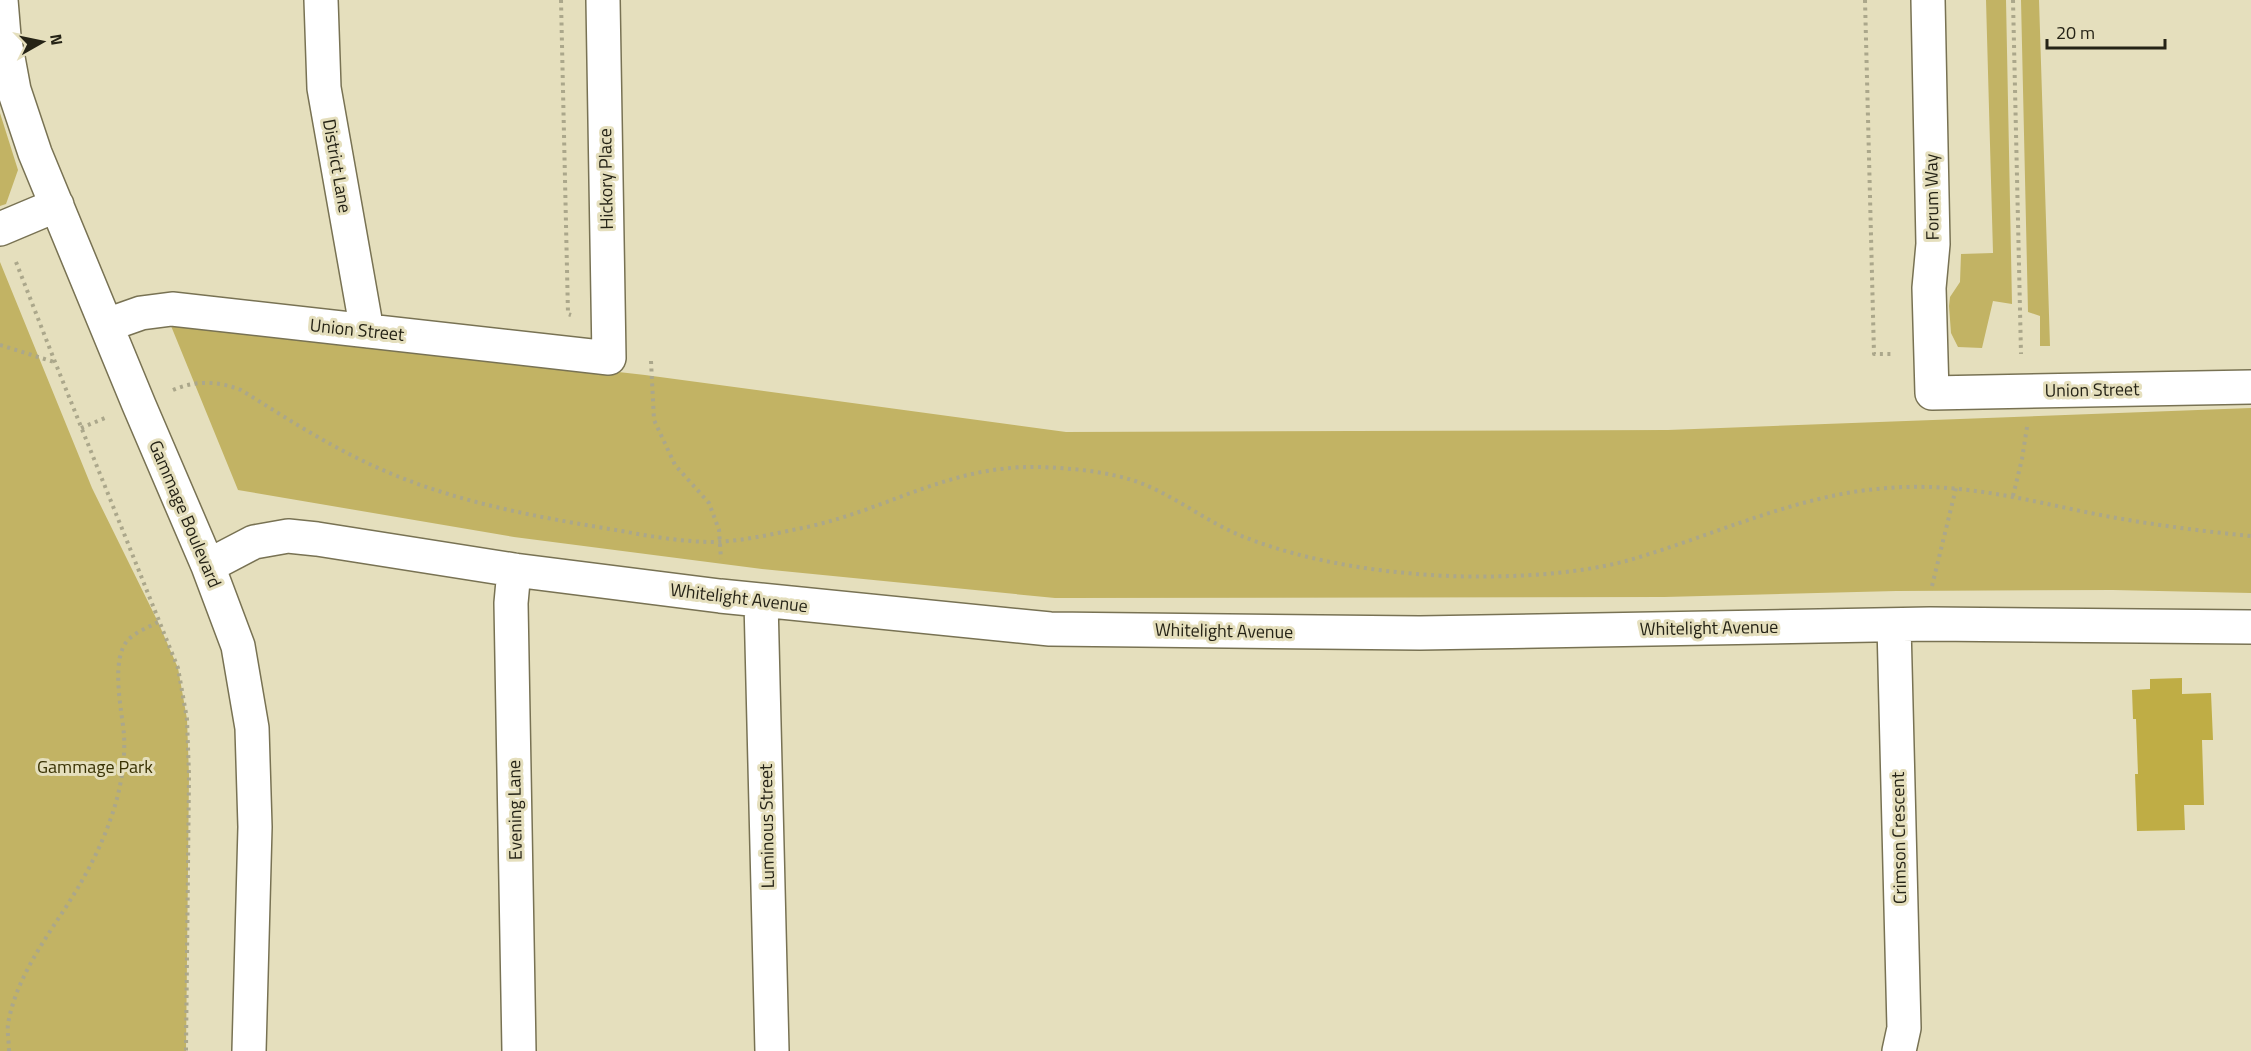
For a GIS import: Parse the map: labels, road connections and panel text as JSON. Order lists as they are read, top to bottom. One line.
{"streets":{"street":["District Lane","Hickory Place","Forum Way","Union Street","Gammage Boulevard","Whitelight Avenue","Evening Lane","Luminous Street","Crimson Crescent"]},"crossings":[["District Lane","Union Street"],["Hickory Place","Union Street"],["Forum Way","Union Street"],["Union Street","Gammage Boulevard"],["Gammage Boulevard","Whitelight Avenue"],["Whitelight Avenue","Evening Lane"],["Whitelight Avenue","Luminous Street"],["Whitelight Avenue","Crimson Crescent"]],"parks":["Gammage Park"],"scale_bar":"20 m","north":"right"}
